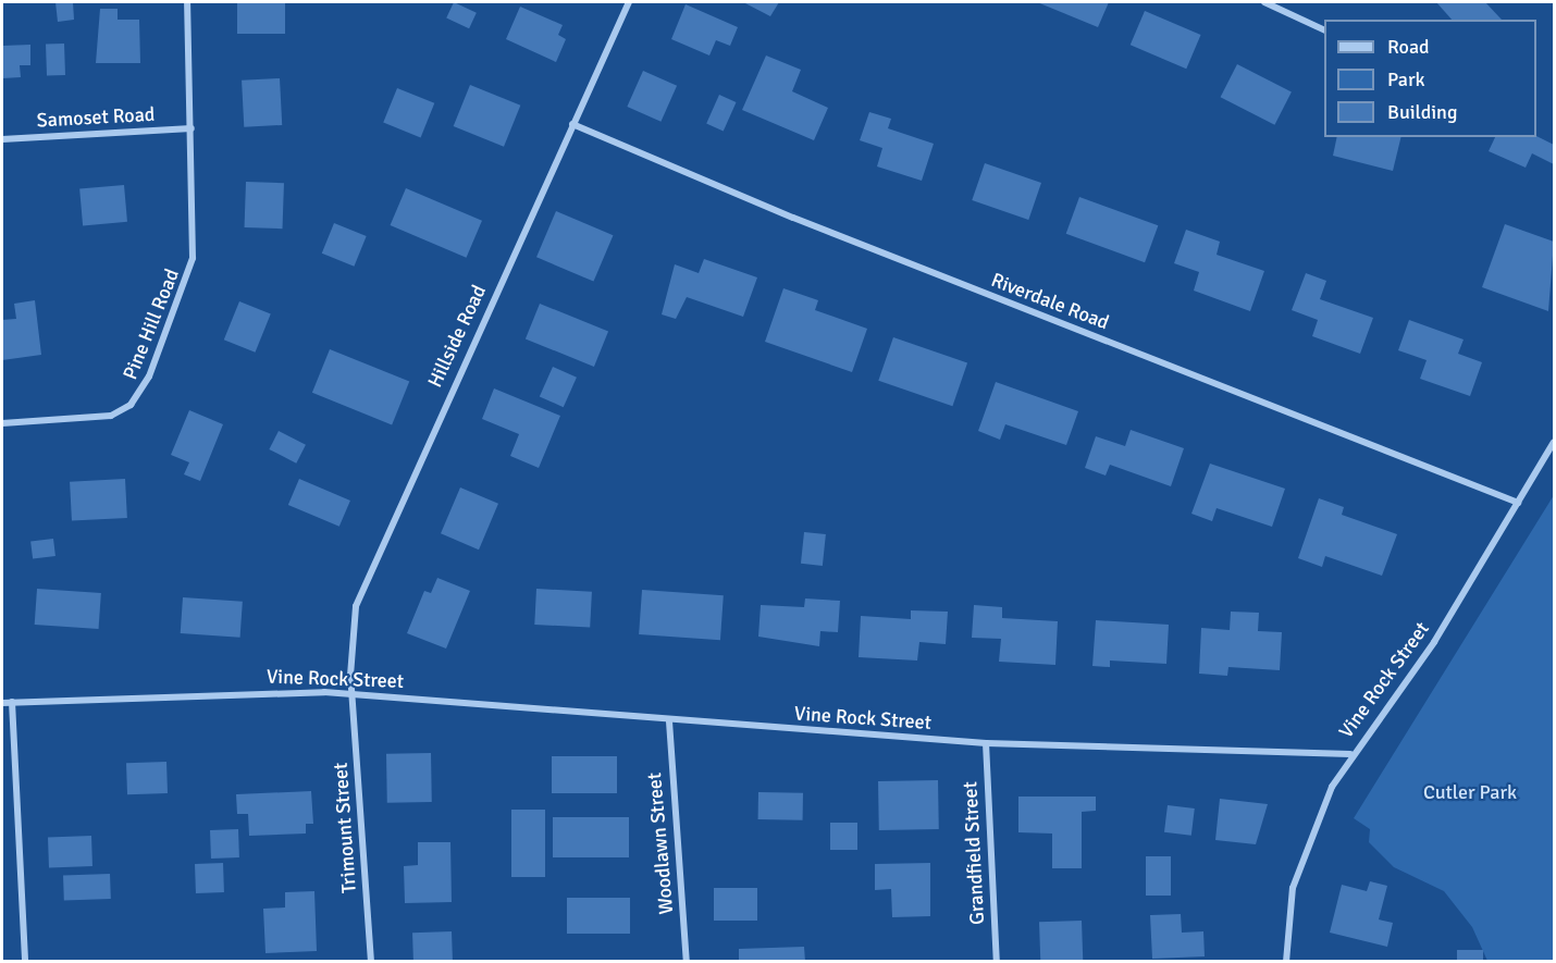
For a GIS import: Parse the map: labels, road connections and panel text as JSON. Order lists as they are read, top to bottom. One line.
{"streets":{"street":["Samoset Road","Riverdale Road","Pine Hill Road","Hillside Road","Vine Rock Street","Trimount Street","Woodlawn Street","Grandfield Street"]},"crossings":[["Samoset Road","Pine Hill Road"],["Riverdale Road","Hillside Road"],["Riverdale Road","Vine Rock Street"],["Hillside Road","Vine Rock Street"],["Hillside Road","Trimount Street"],["Vine Rock Street","Trimount Street"],["Vine Rock Street","Woodlawn Street"],["Vine Rock Street","Grandfield Street"]],"parks":["Cutler Park"],"legend":["Road","Park","Building"]}
